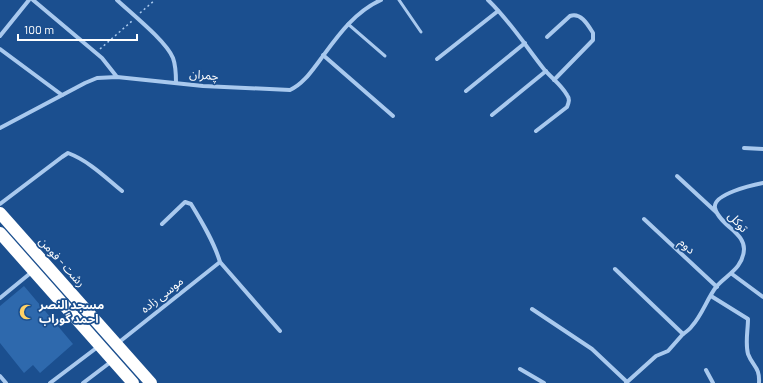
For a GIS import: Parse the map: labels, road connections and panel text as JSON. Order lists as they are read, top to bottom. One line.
{"streets":{"highway":["رشت - فومن"],"street":["چمران","توکل","دوم","موسی زاده"]},"crossings":[["توکل","دوم"],["رشت - فومن","موسی زاده"]],"places":{"mosque":["مسجد النصر احمد گوراب"]},"scale_bar":"100 m"}
